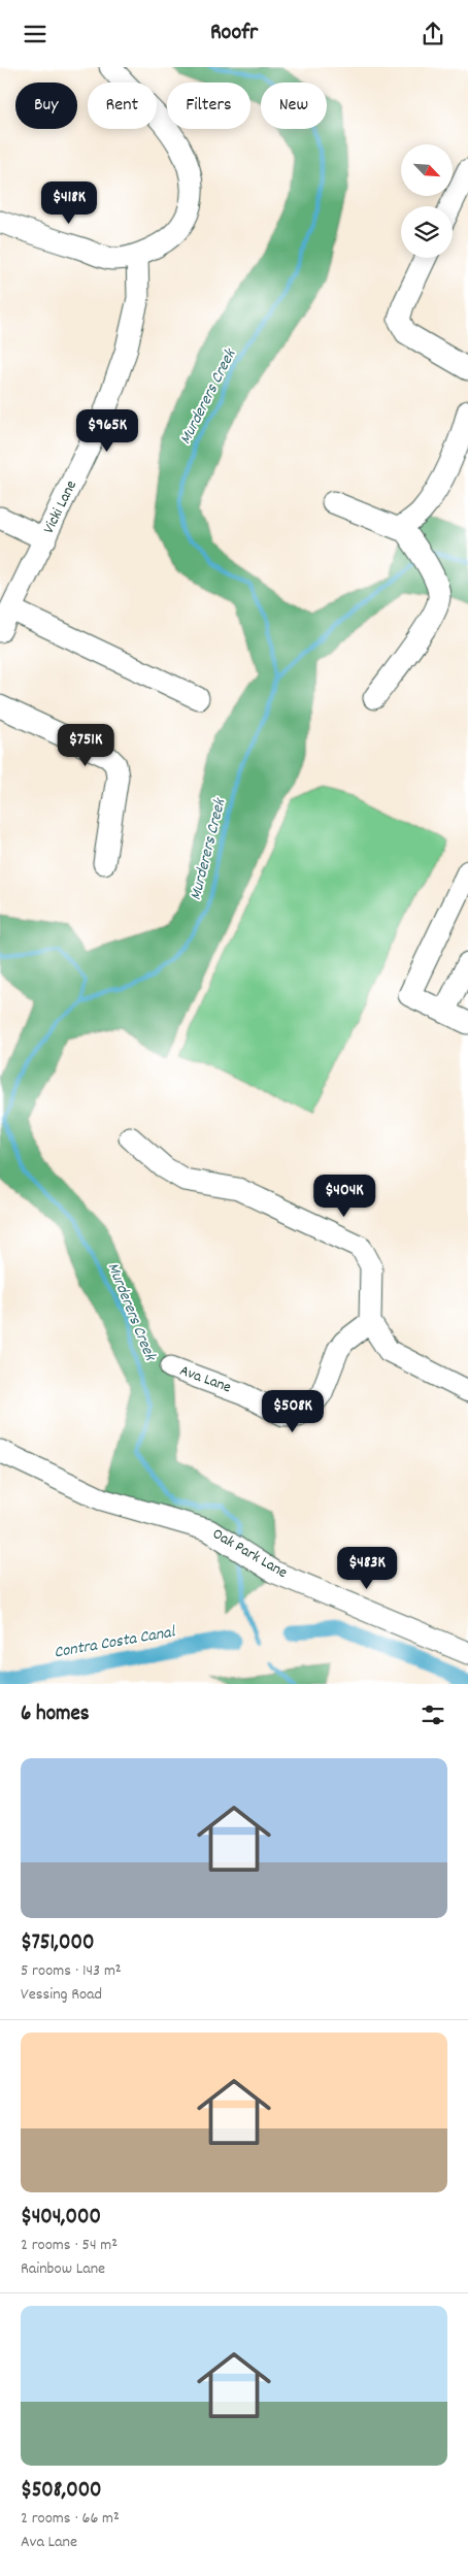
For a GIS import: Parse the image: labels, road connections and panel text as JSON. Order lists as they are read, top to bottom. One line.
{"streets":{"street":["Vicki Lane","Ava Lane","Oak Park Lane"]},"water":["Murderers Creek","Contra Costa Canal"],"north":"bottom right","page":{"header":"Roofr","chip":["Buy","Rent","Filters","New"],"price":["$418K","$965K","$751K","$404K","$508K","$483K"],"heading":"6 homes","list":[{"name":"$751,000","note":"5 rooms · 143 m² · Vessing Road"},{"name":"$404,000","note":"2 rooms · 54 m² · Rainbow Lane"},{"name":"$508,000","note":"2 rooms · 66 m² · Ava Lane"}]}}
